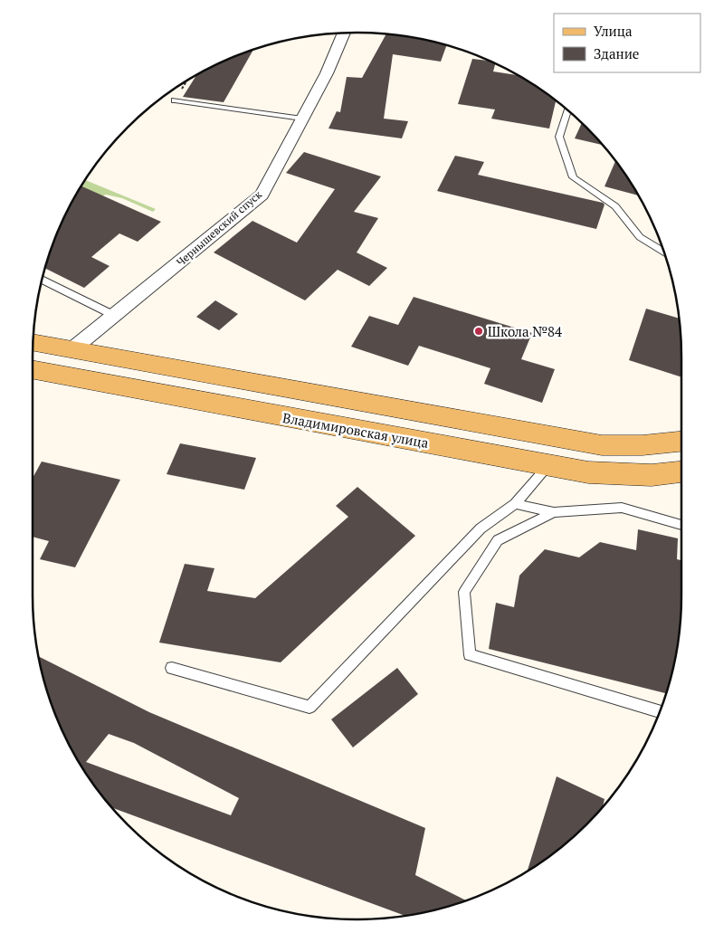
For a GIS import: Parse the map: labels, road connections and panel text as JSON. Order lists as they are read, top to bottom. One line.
{"streets":{"main road":["Владимировская улица"],"street":["Чернышевский спуск"]},"places":["Школа №84"],"legend":["Улица","Здание"]}
